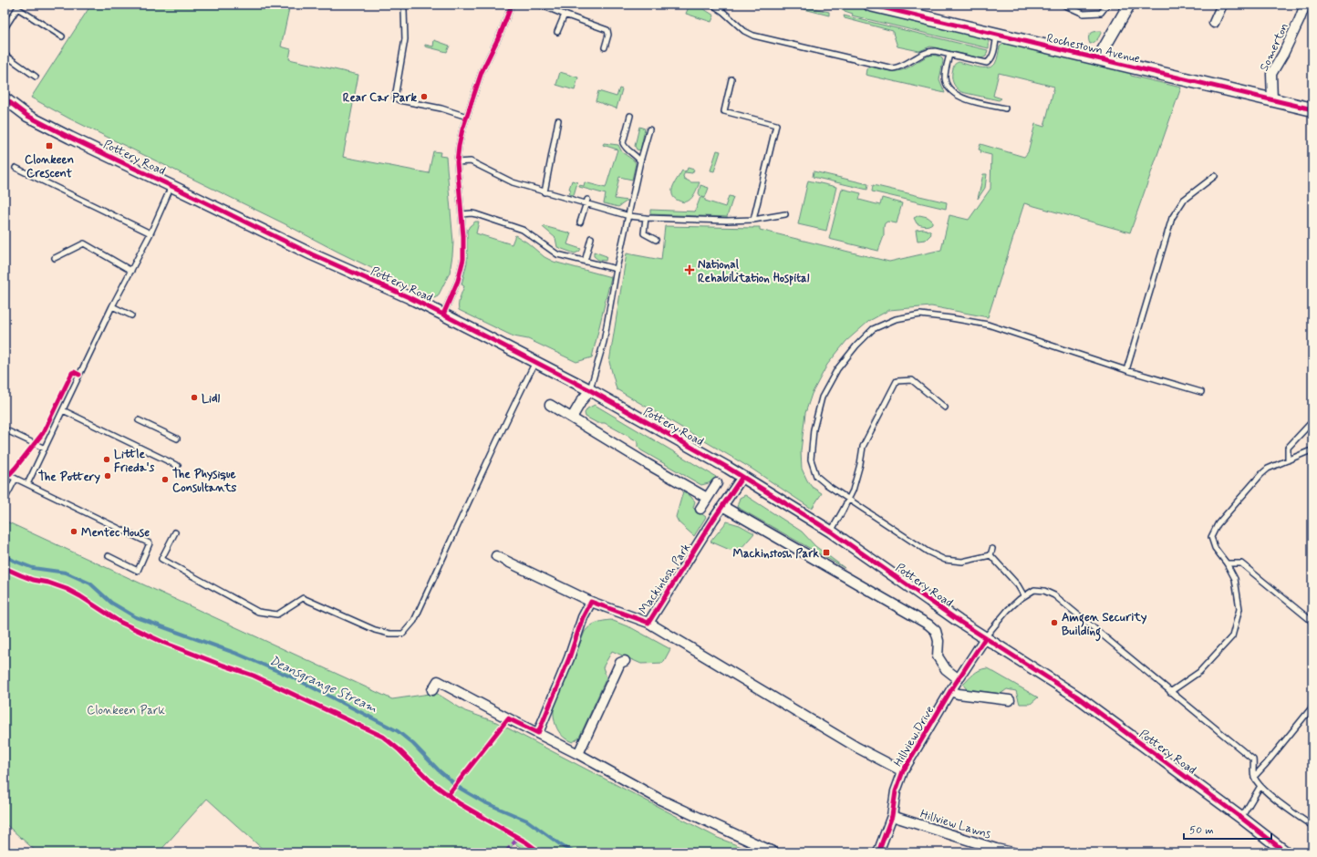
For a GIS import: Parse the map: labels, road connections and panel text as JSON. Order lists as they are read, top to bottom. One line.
{"streets":{"main road":["Rochestown Avenue"],"street":["Somerton","Pottery Road","Mackintosh Park","Hillview Drive","Hillview Lawns"]},"crossings":[["Somerton","Rochestown Avenue"],["Pottery Road","Mackintosh Park"],["Pottery Road","Hillview Drive"],["Mackintosh Park","Hillview Drive"],["Hillview Drive","Hillview Lawns"]],"water":["Deansgrange Stream"],"parks":["Clonkeen Park"],"places":{"other":["Rear Car Park","Lidl","Little Frieda's","The Pottery","The Physique Consultants","Mentec House","Amgen Security Building"],"transit":["Clonkeen Crescent","Mackinstosh Park"],"health":["National Rehabilitation Hospital"]},"scale_bar":"50 m"}
